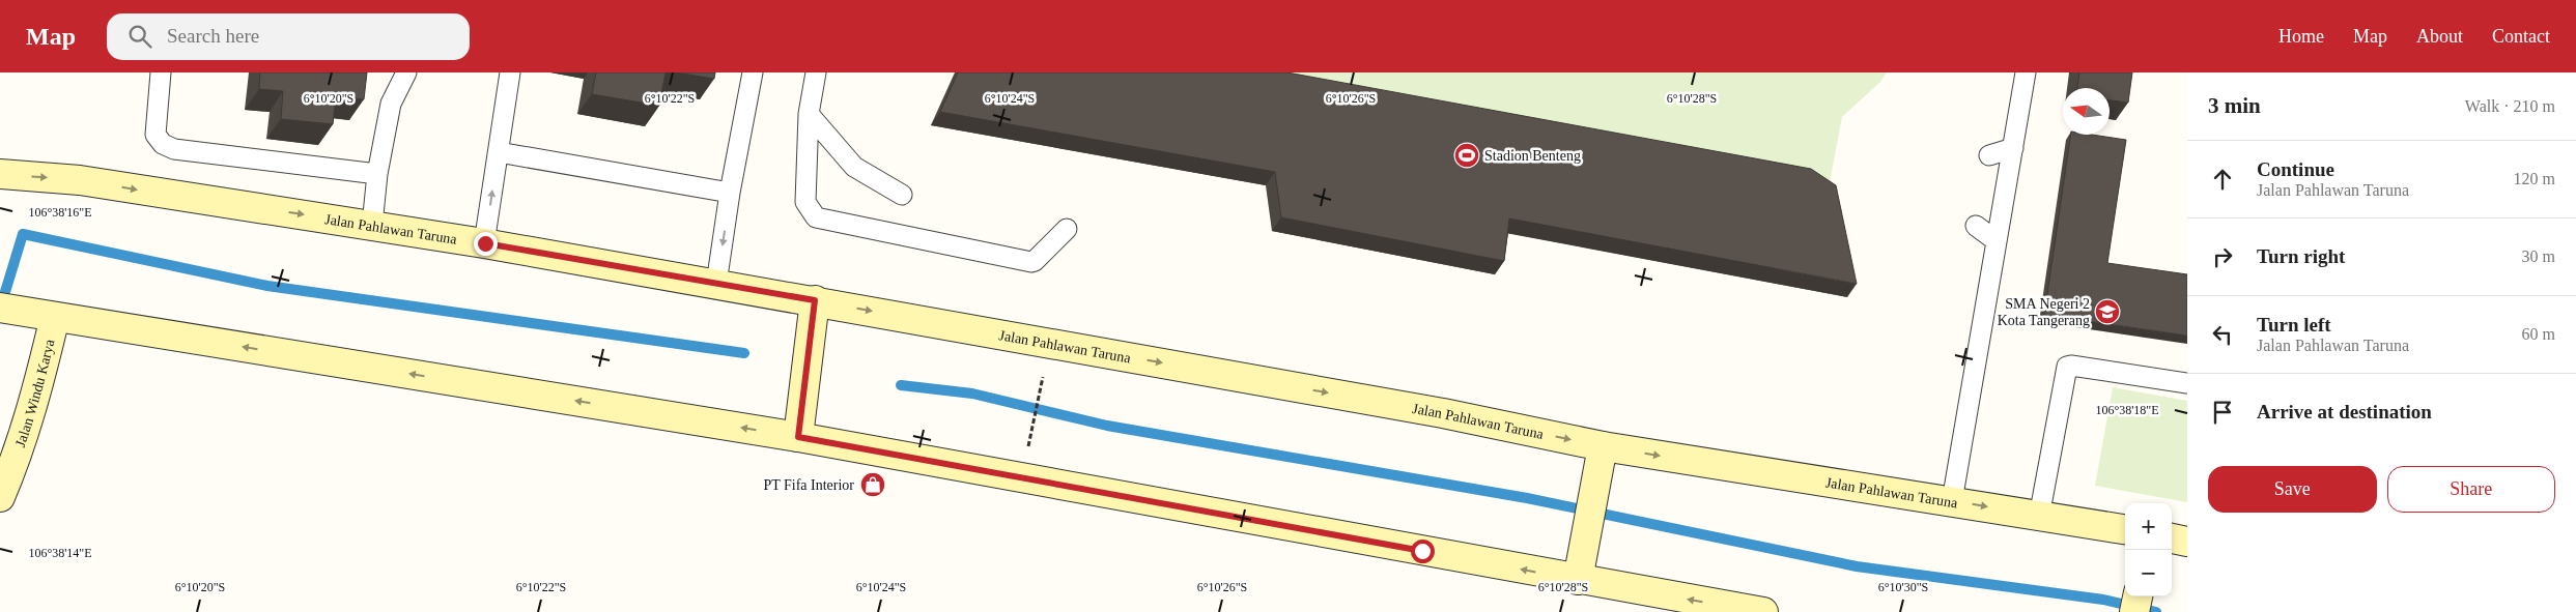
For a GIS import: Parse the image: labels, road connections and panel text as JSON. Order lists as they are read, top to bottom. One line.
{"streets":{"main road":["Jalan Pahlawan Taruna","Jalan Windu Karya"]},"places":{"sports":["Stadion Benteng"],"school or university":["SMA Negeri 2 Kota Tangerang"],"shop":["PT Fifa Interior"]},"north":"left","page":{"header":"Map","search":"Search here","nav":["Home","Map","About","Contact"],"heading":["3 min","Walk · 210 m"],"list":[["Continue","Jalan Pahlawan Taruna","120 m"],["Turn right","30 m"],["Turn left","Jalan Pahlawan Taruna","60 m"],"Arrive at destination"],"buttons":["Save","Share"],"map_buttons":["+","−"]},"coordinates":["6°10'20\"S","6°10'22\"S","6°10'24\"S","6°10'26\"S","6°10'28\"S","106°38'16\"E","106°38'18\"E","106°38'14\"E","6°10'30\"S"]}
